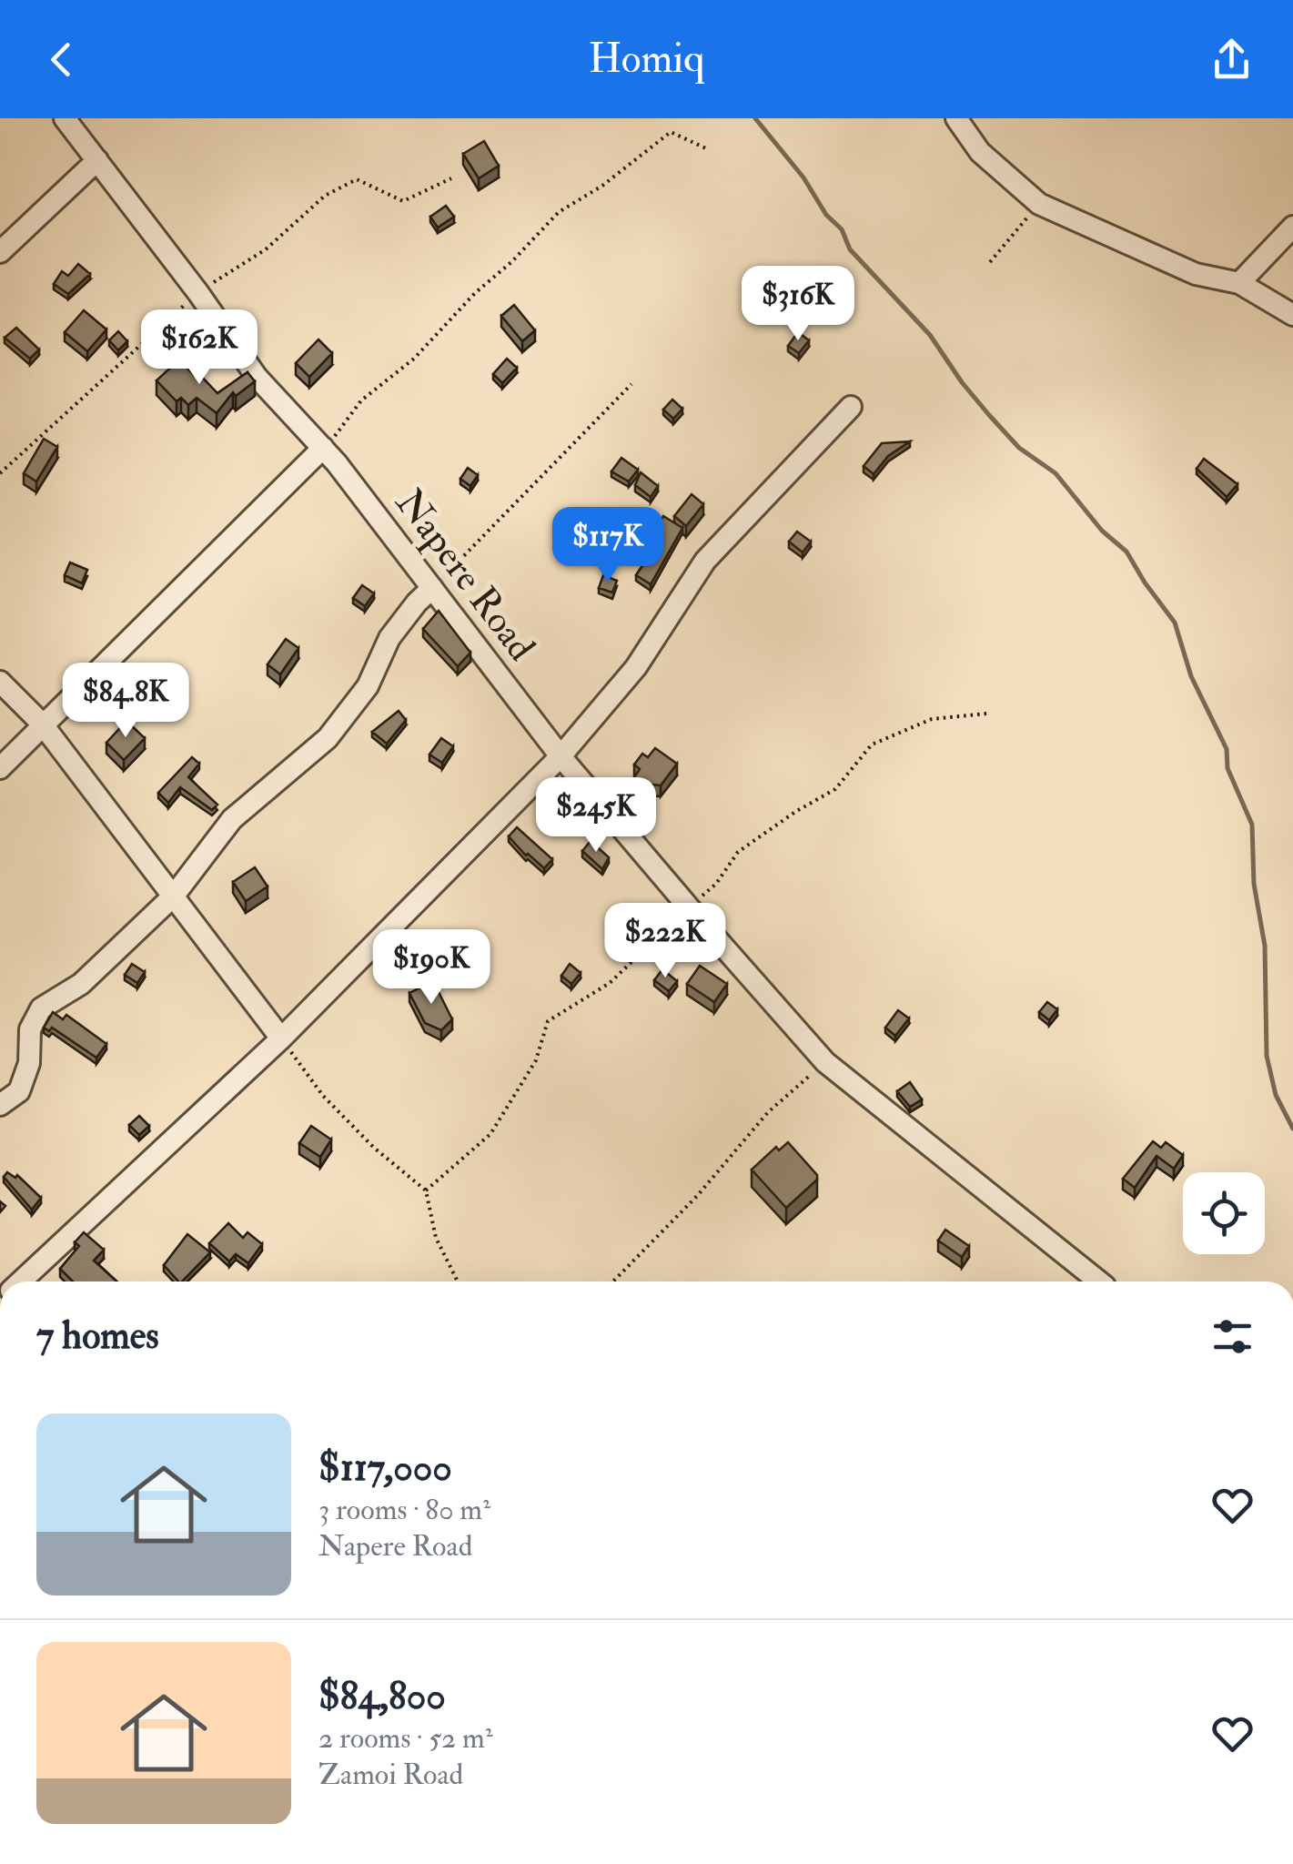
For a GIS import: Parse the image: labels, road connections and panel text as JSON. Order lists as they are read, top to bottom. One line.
{"streets":{"street":["Napere Road"]},"page":{"header":"Homiq","price":["$316K","$162K","$117K","$84.8K","$245K","$222K","$190K"],"heading":"7 homes","list":[{"name":"$117,000","note":"3 rooms · 80 m² · Napere Road"},{"name":"$84,800","note":"2 rooms · 52 m² · Zamoi Road"}]}}
